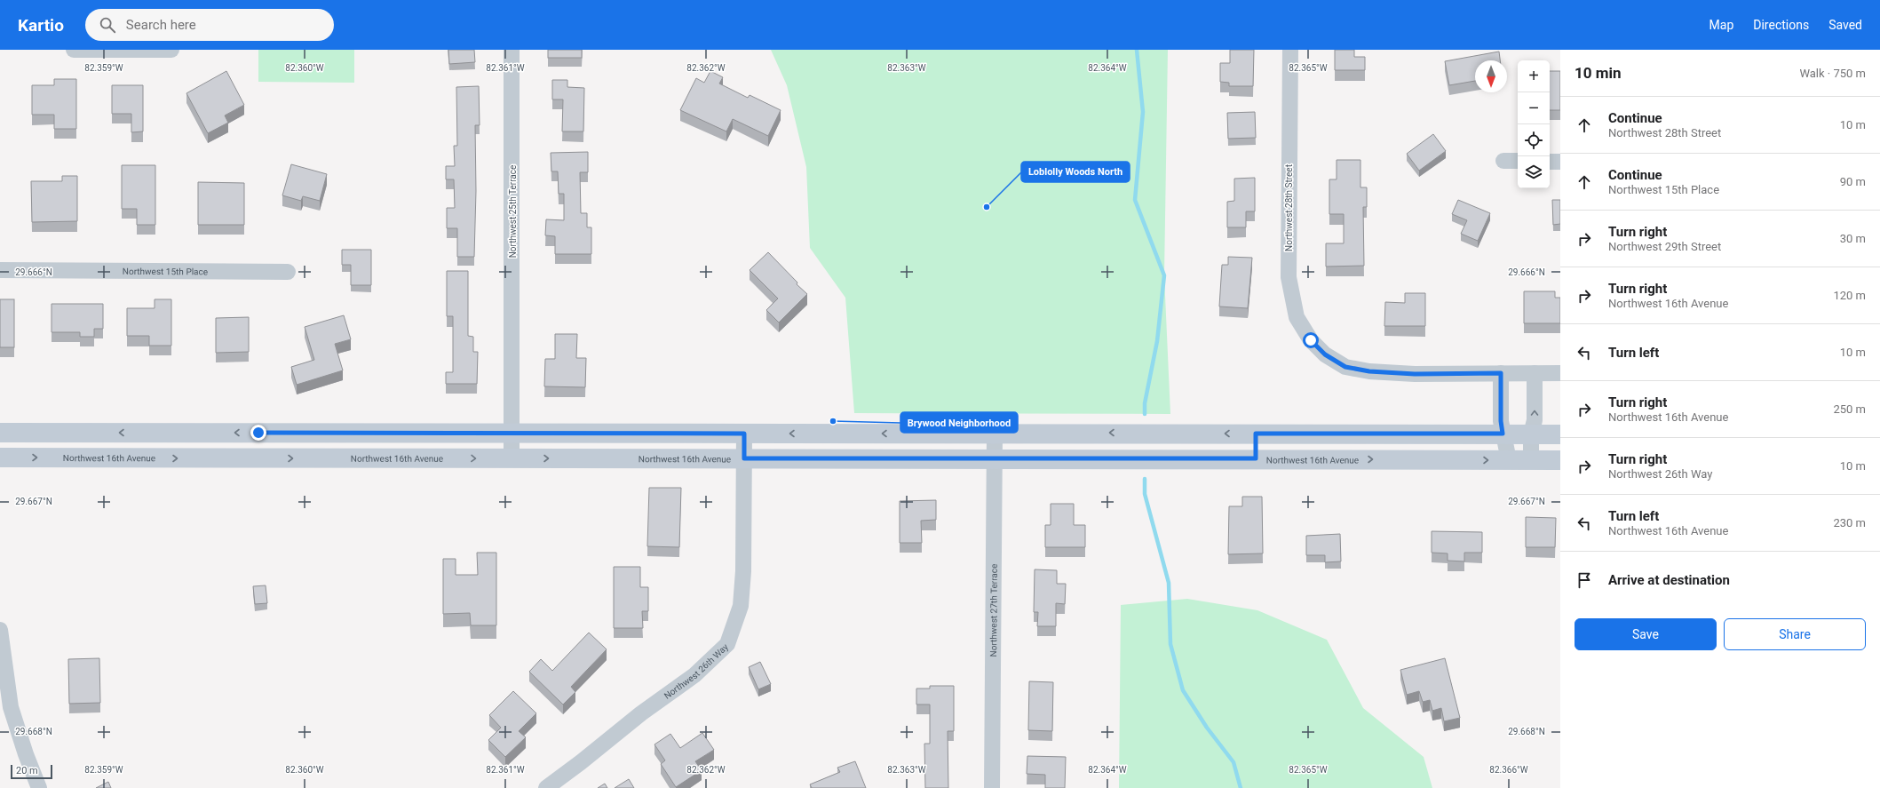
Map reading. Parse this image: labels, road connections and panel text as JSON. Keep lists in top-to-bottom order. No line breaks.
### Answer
{"streets":{"main road":["Northwest 16th Avenue"],"street":["Northwest 28th Street","Northwest 25th Terrace","Northwest 15th Place","Northwest 27th Terrace","Northwest 26th Way"]},"crossings":[["Northwest 25th Terrace","Northwest 16th Avenue"],["Northwest 16th Avenue","Northwest 27th Terrace"],["Northwest 16th Avenue","Northwest 26th Way"]],"places":["Loblolly Woods North","Brywood Neighborhood"],"scale_bar":"20 m","north":"bottom","page":{"header":"Kartio","search":"Search here","nav":["Map","Directions","Saved"],"heading":["10 min","Walk · 750 m"],"map_buttons":["+","−"],"list":[["Continue","Northwest 28th Street","10 m"],["Continue","Northwest 15th Place","90 m"],["Turn right","Northwest 29th Street","30 m"],["Turn right","Northwest 16th Avenue","120 m"],["Turn left","10 m"],["Turn right","Northwest 16th Avenue","250 m"],["Turn right","Northwest 26th Way","10 m"],["Turn left","Northwest 16th Avenue","230 m"],"Arrive at destination"],"buttons":["Save","Share"],"scale":"20 m"},"coordinates":["82.359°W","82.360°W","82.361°W","82.362°W","82.363°W","82.364°W","82.365°W","29.666°N","29.667°N","29.668°N","82.366°W"]}
